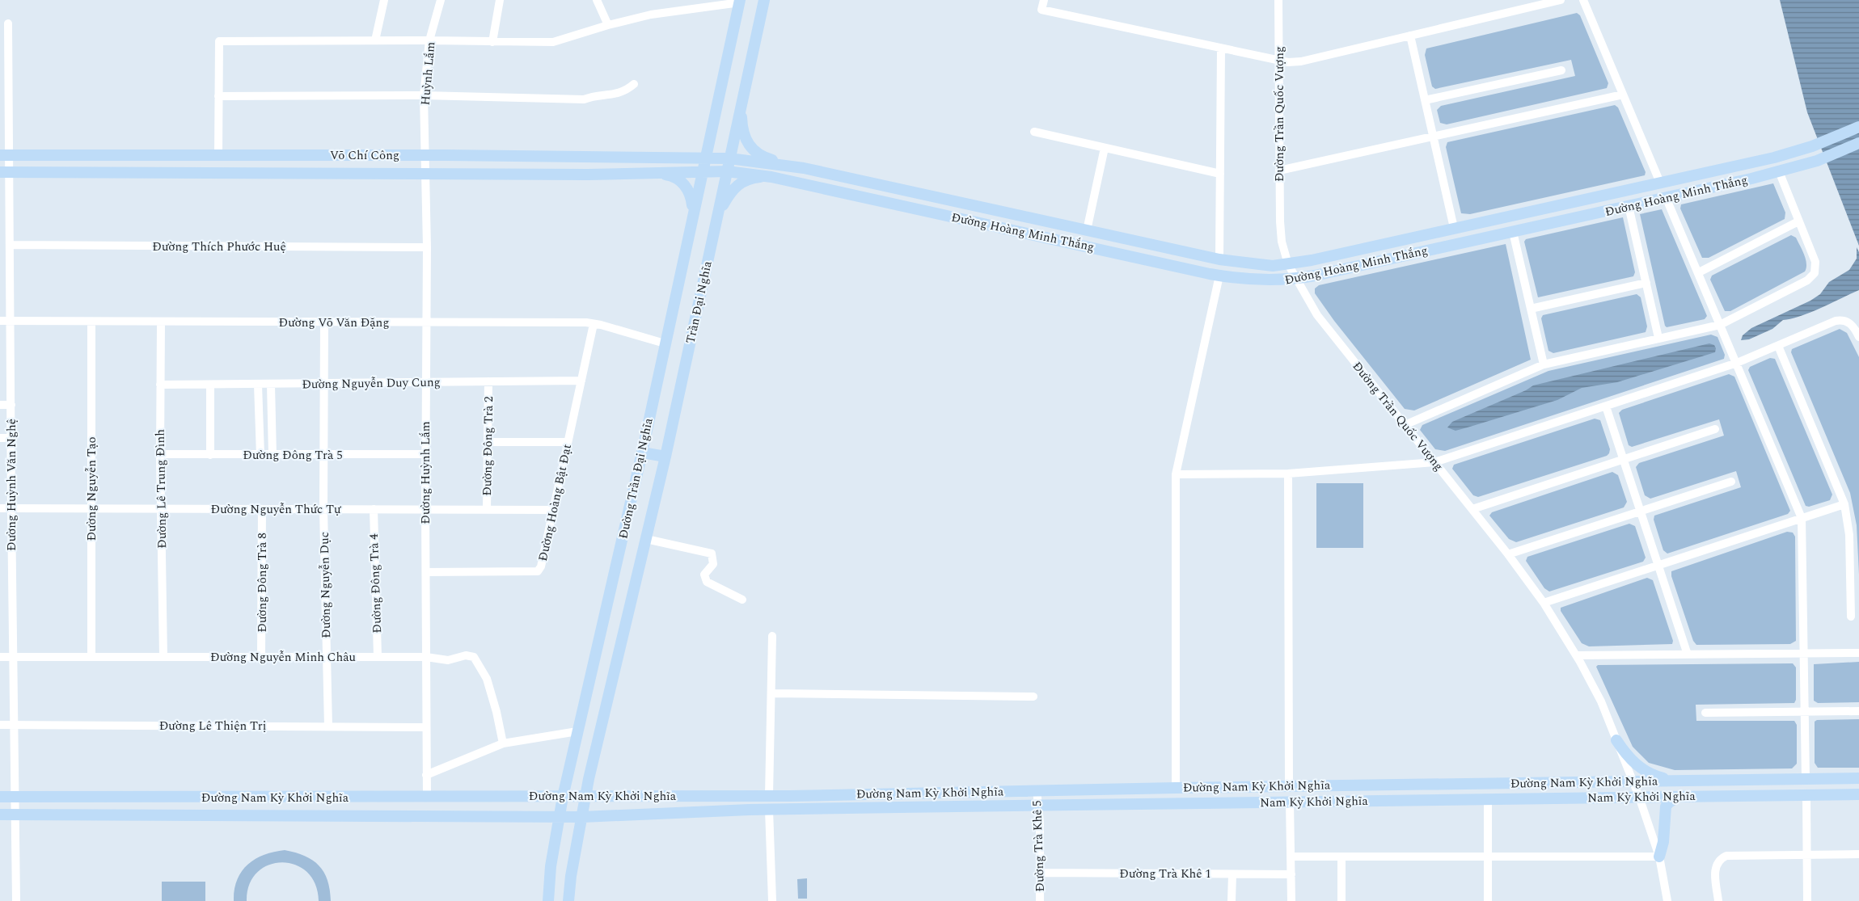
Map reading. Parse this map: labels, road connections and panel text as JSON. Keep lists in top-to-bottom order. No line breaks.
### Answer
{"streets":{"main road":["Võ Chí Công","Đường Hoàng Minh Thắng","Trần Đại Nghĩa","Đường Trần Đại Nghĩa","Đường Nam Kỳ Khởi Nghĩa","Nam Kỳ Khởi Nghĩa"],"street":["Huỳnh Lắm","Đường Trần Quốc Vượng","Đường Thích Phước Huệ","Đường Võ Văn Đặng","Đường Nguyễn Duy Cung","Đường Đông Trà 2","Đường Đông Trà 5","Đường Huỳnh Lắm","Đường Huỳnh Văn Nghệ","Đường Nguyễn Tạo","Đường Lê Trung Đình","Đường Hoàng Bật Đạt","Đường Nguyễn Thức Tự","Đường Đông Trà 8","Đường Đông Trà 4","Đường Nguyễn Dục","Đường Nguyễn Minh Châu","Đường Lê Thiện Trị","Đường Trà Khê 5","Đường Trà Khê 1"]},"crossings":[["Huỳnh Lắm","Võ Chí Công"],["Huỳnh Lắm","Đường Huỳnh Lắm"],["Đường Trần Quốc Vượng","Đường Hoàng Minh Thắng"],["Đường Trần Quốc Vượng","Đường Nam Kỳ Khởi Nghĩa"],["Đường Trần Quốc Vượng","Nam Kỳ Khởi Nghĩa"],["Võ Chí Công","Đường Hoàng Minh Thắng"],["Võ Chí Công","Trần Đại Nghĩa"],["Võ Chí Công","Đường Huỳnh Lắm"],["Võ Chí Công","Đường Trần Đại Nghĩa"],["Võ Chí Công","Đường Huỳnh Văn Nghệ"],["Đường Hoàng Minh Thắng","Trần Đại Nghĩa"],["Đường Thích Phước Huệ","Đường Huỳnh Lắm"],["Đường Thích Phước Huệ","Đường Huỳnh Văn Nghệ"],["Trần Đại Nghĩa","Đường Nam Kỳ Khởi Nghĩa"],["Đường Võ Văn Đặng","Đường Huỳnh Lắm"],["Đường Võ Văn Đặng","Đường Trần Đại Nghĩa"],["Đường Võ Văn Đặng","Đường Huỳnh Văn Nghệ"],["Đường Võ Văn Đặng","Đường Nguyễn Tạo"],["Đường Võ Văn Đặng","Đường Lê Trung Đình"],["Đường Võ Văn Đặng","Đường Hoàng Bật Đạt"],["Đường Võ Văn Đặng","Đường Nguyễn Dục"],["Đường Nguyễn Duy Cung","Đường Đông Trà 2"],["Đường Nguyễn Duy Cung","Đường Huỳnh Lắm"],["Đường Nguyễn Duy Cung","Đường Lê Trung Đình"],["Đường Nguyễn Duy Cung","Đường Hoàng Bật Đạt"],["Đường Nguyễn Duy Cung","Đường Nguyễn Dục"],["Đường Đông Trà 2","Đường Nguyễn Thức Tự"],["Đường Đông Trà 5","Đường Huỳnh Lắm"],["Đường Đông Trà 5","Đường Lê Trung Đình"],["Đường Đông Trà 5","Đường Nguyễn Dục"],["Đường Huỳnh Lắm","Đường Hoàng Bật Đạt"],["Đường Huỳnh Lắm","Đường Nguyễn Thức Tự"],["Đường Huỳnh Lắm","Đường Nguyễn Minh Châu"],["Đường Huỳnh Lắm","Đường Lê Thiện Trị"],["Đường Huỳnh Lắm","Đường Nam Kỳ Khởi Nghĩa"],["Đường Trần Đại Nghĩa","Đường Nam Kỳ Khởi Nghĩa"],["Đường Huỳnh Văn Nghệ","Đường Nguyễn Thức Tự"],["Đường Huỳnh Văn Nghệ","Đường Nguyễn Minh Châu"],["Đường Huỳnh Văn Nghệ","Đường Lê Thiện Trị"],["Đường Huỳnh Văn Nghệ","Đường Nam Kỳ Khởi Nghĩa"],["Đường Nguyễn Tạo","Đường Nguyễn Thức Tự"],["Đường Nguyễn Tạo","Đường Nguyễn Minh Châu"],["Đường Lê Trung Đình","Đường Nguyễn Thức Tự"],["Đường Lê Trung Đình","Đường Nguyễn Minh Châu"],["Đường Hoàng Bật Đạt","Đường Nguyễn Thức Tự"],["Đường Nguyễn Thức Tự","Đường Đông Trà 8"],["Đường Nguyễn Thức Tự","Đường Đông Trà 4"],["Đường Nguyễn Thức Tự","Đường Nguyễn Dục"],["Đường Đông Trà 8","Đường Nguyễn Minh Châu"],["Đường Đông Trà 4","Đường Nguyễn Minh Châu"],["Đường Nguyễn Dục","Đường Nguyễn Minh Châu"],["Đường Nguyễn Dục","Đường Lê Thiện Trị"],["Đường Nam Kỳ Khởi Nghĩa","Nam Kỳ Khởi Nghĩa"],["Đường Nam Kỳ Khởi Nghĩa","Đường Trà Khê 5"],["Nam Kỳ Khởi Nghĩa","Đường Trà Khê 5"],["Đường Trà Khê 5","Đường Trà Khê 1"]]}
